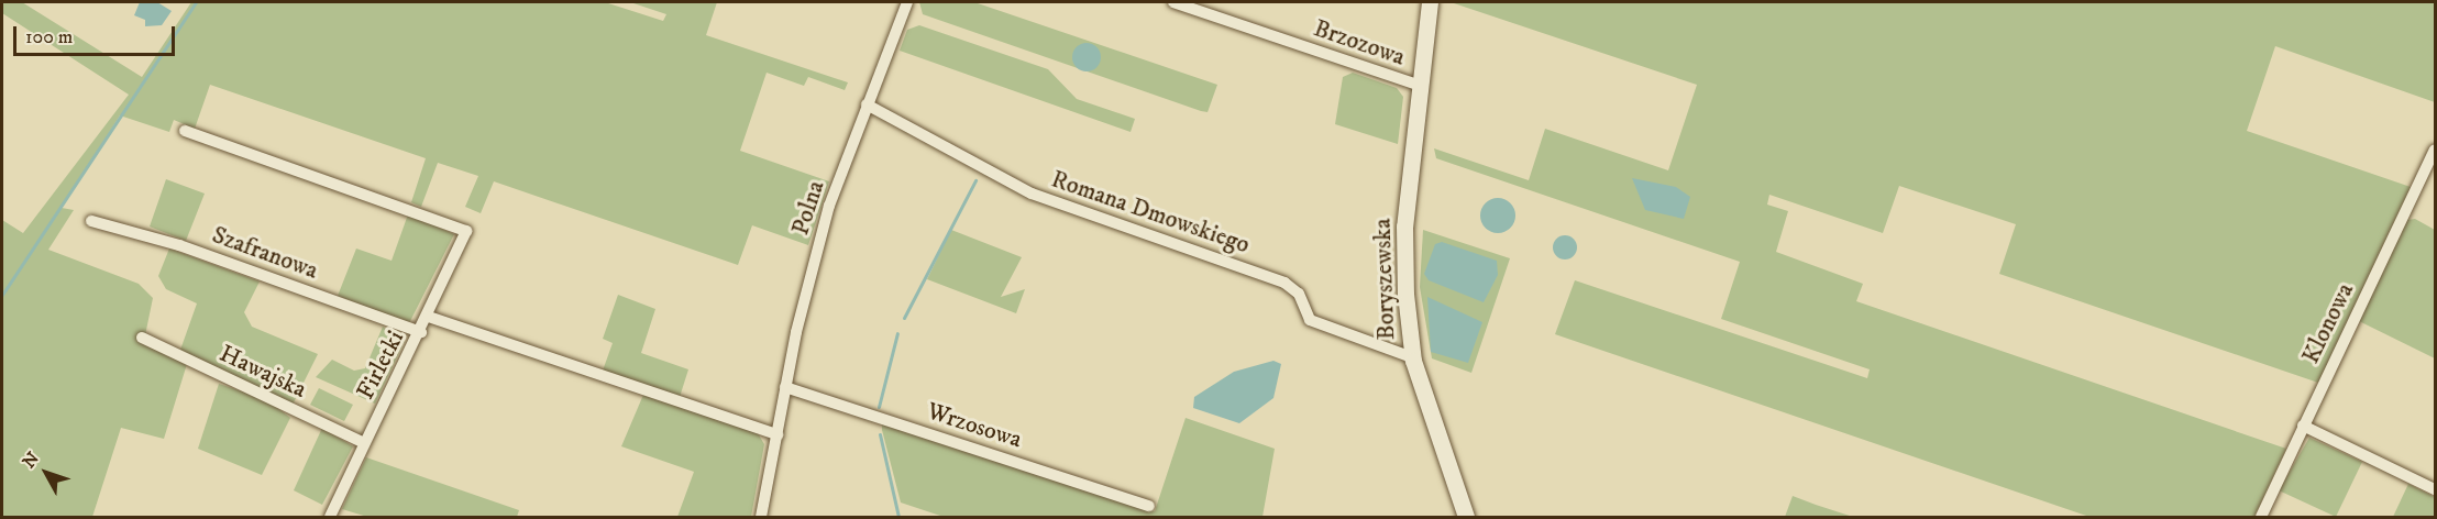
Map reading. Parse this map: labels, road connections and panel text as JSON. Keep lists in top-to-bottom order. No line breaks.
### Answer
{"streets":{"main road":["Boryszewska"],"street":["Brzozowa","Polna","Romana Dmowskiego","Szafranowa","Klonowa","Firletki","Hawajska","Wrzosowa"]},"crossings":[["Brzozowa","Boryszewska"],["Polna","Romana Dmowskiego"],["Polna","Wrzosowa"],["Romana Dmowskiego","Boryszewska"],["Szafranowa","Firletki"],["Firletki","Hawajska"]],"scale_bar":"100 m","north":"top left"}
